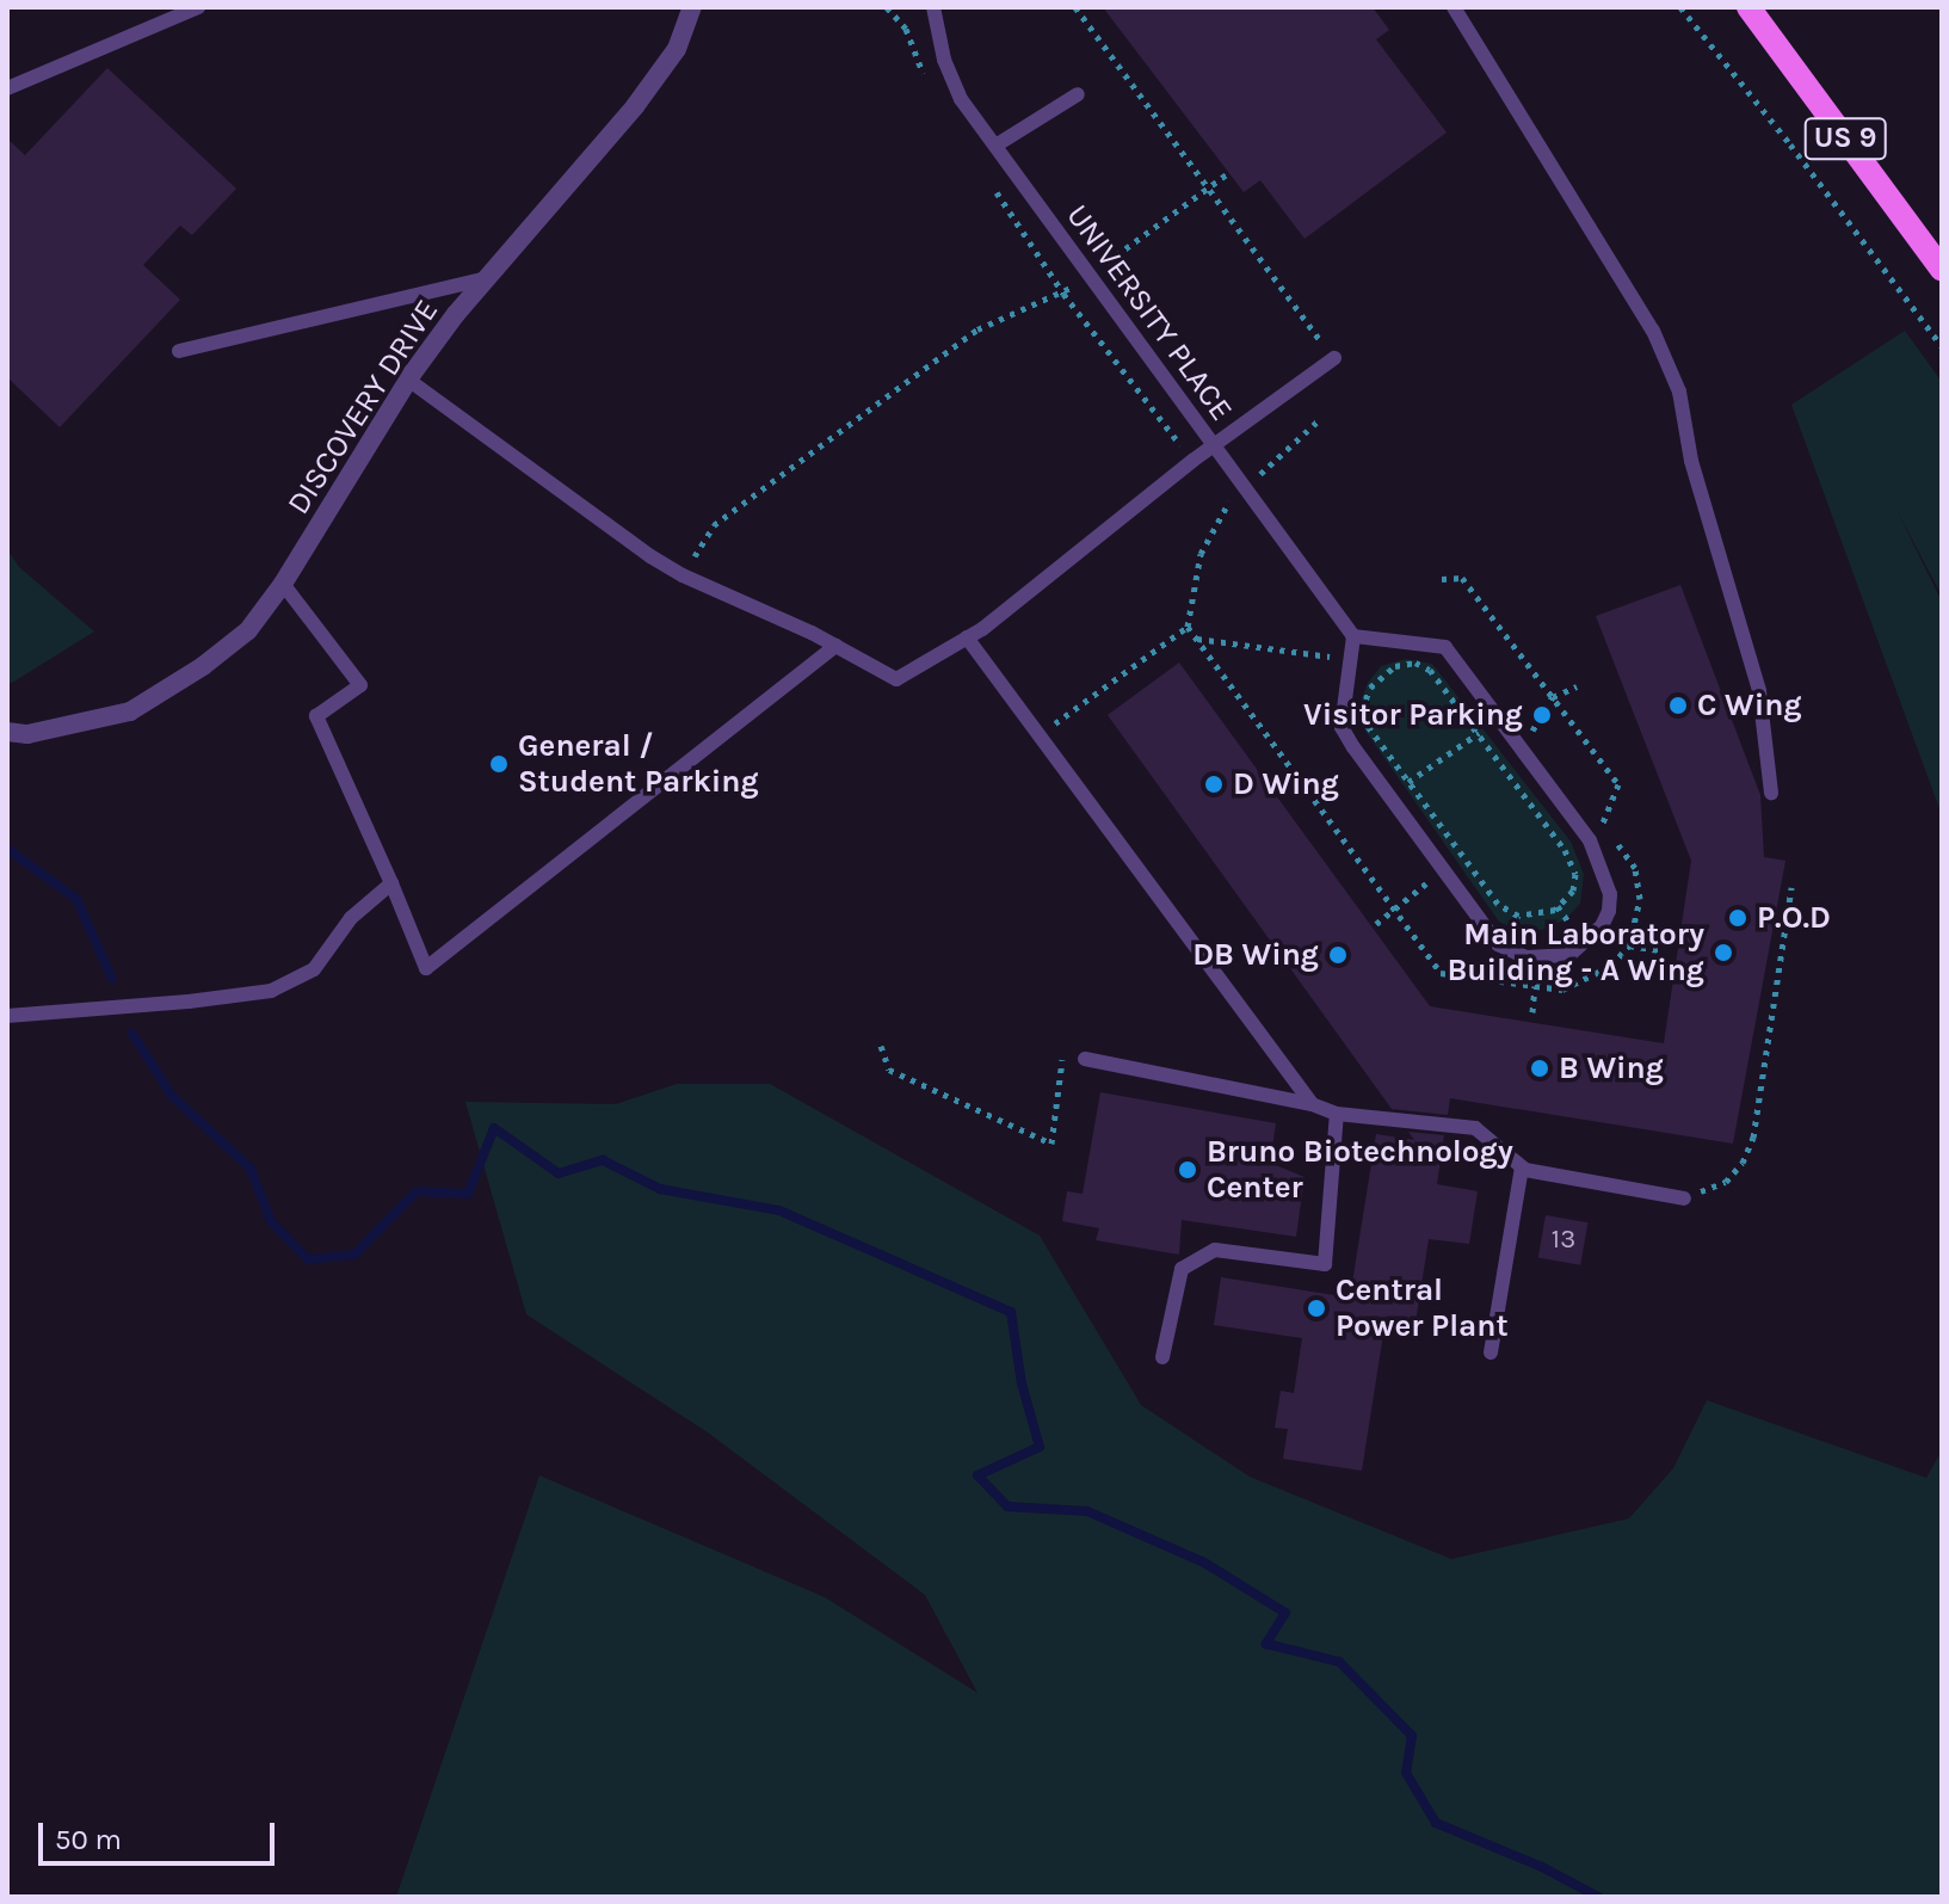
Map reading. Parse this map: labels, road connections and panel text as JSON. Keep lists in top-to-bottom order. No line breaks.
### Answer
{"streets":{"main road":["US 9"],"street":["DISCOVERY DRIVE"],"lane":["UNIVERSITY PLACE"]},"places":["C Wing","Visitor Parking","General / Student Parking","D Wing","P.O.D","Main Laboratory Building - A Wing","DB Wing","B Wing","Bruno Biotechnology Center","Central Power Plant"],"house_numbers":["13"],"scale_bar":"50 m"}
